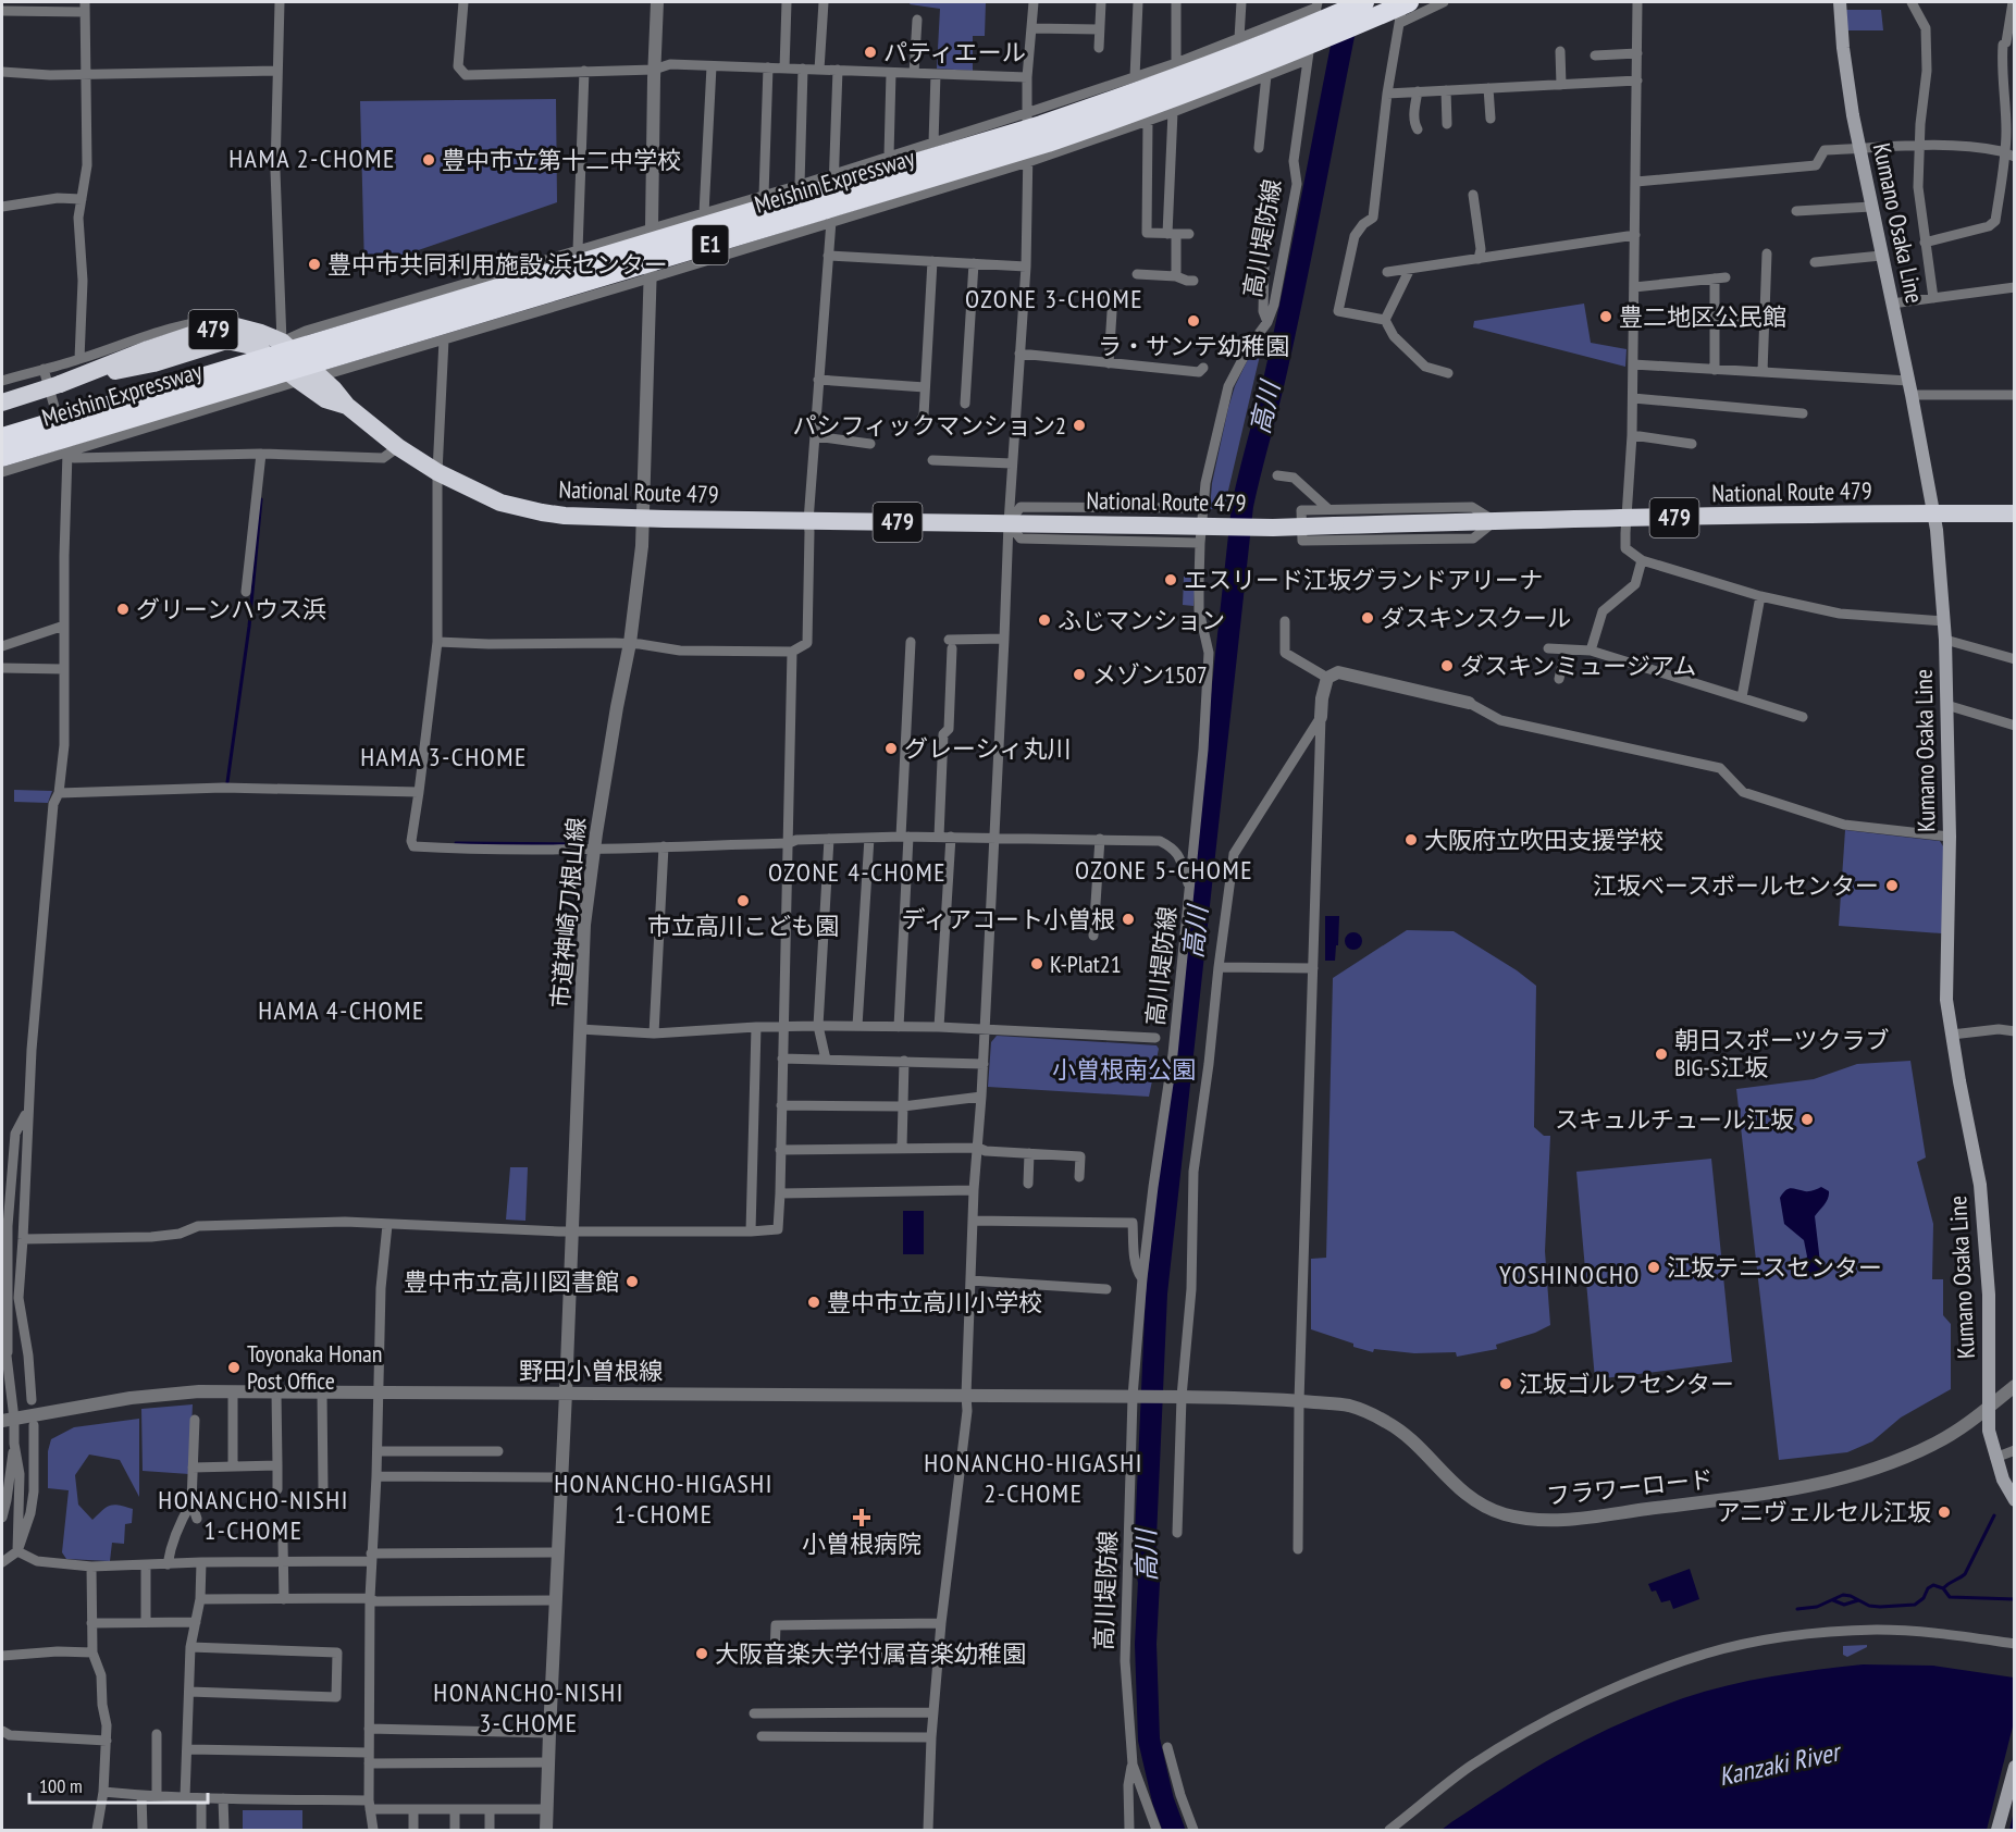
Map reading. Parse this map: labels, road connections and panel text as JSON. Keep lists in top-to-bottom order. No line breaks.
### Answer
{"streets":{"highway":["Meishin Expressway","E1","479","National Route 479"],"main road":["Kumano Osaka Line"],"street":["高川堤防線","市道神崎刀根山線","野田小曽根線","フラワーロード"]},"crossings":[["Kumano Osaka Line","National Route 479"],["Kumano Osaka Line","フラワーロード"],["高川堤防線","野田小曽根線"],["National Route 479","市道神崎刀根山線"],["市道神崎刀根山線","野田小曽根線"],["野田小曽根線","フラワーロード"]],"districts":["HAMA 2-CHOME","OZONE 3-CHOME","HAMA 3-CHOME","OZONE 5-CHOME","OZONE 4-CHOME","HAMA 4-CHOME","YOSHINOCHO","HONANCHO-HIGASHI 2-CHOME","HONANCHO-HIGASHI 1-CHOME","HONANCHO-NISHI 1-CHOME","HONANCHO-NISHI 3-CHOME"],"water":["高川","Kanzaki River"],"parks":["小曽根南公園"],"places":{"other":["パティエール","豊中市立第十二中学校","豊中市共同利用施設 浜センター","豊二地区公民館","ラ・サンテ幼稚園","パシフィックマンション2","エスリード江坂グランドアリーナ","グリーンハウス浜","ダスキンスクール","ふじマンション","ダスキンミュージアム","メゾン1507","グレーシィ丸川","大阪府立吹田支援学校","江坂ベースボールセンター","市立高川こども園","ディアコート小曽根","K-Plat21","朝日スポーツクラブ BIG-S江坂","スキュルチュール江坂","江坂テニスセンター","豊中市立高川図書館","豊中市立高川小学校","Toyonaka Honan Post Office","江坂ゴルフセンター","アニヴェルセル江坂","大阪音楽大学付属音楽幼稚園"],"health":["小曽根病院"]},"scale_bar":"100 m"}
